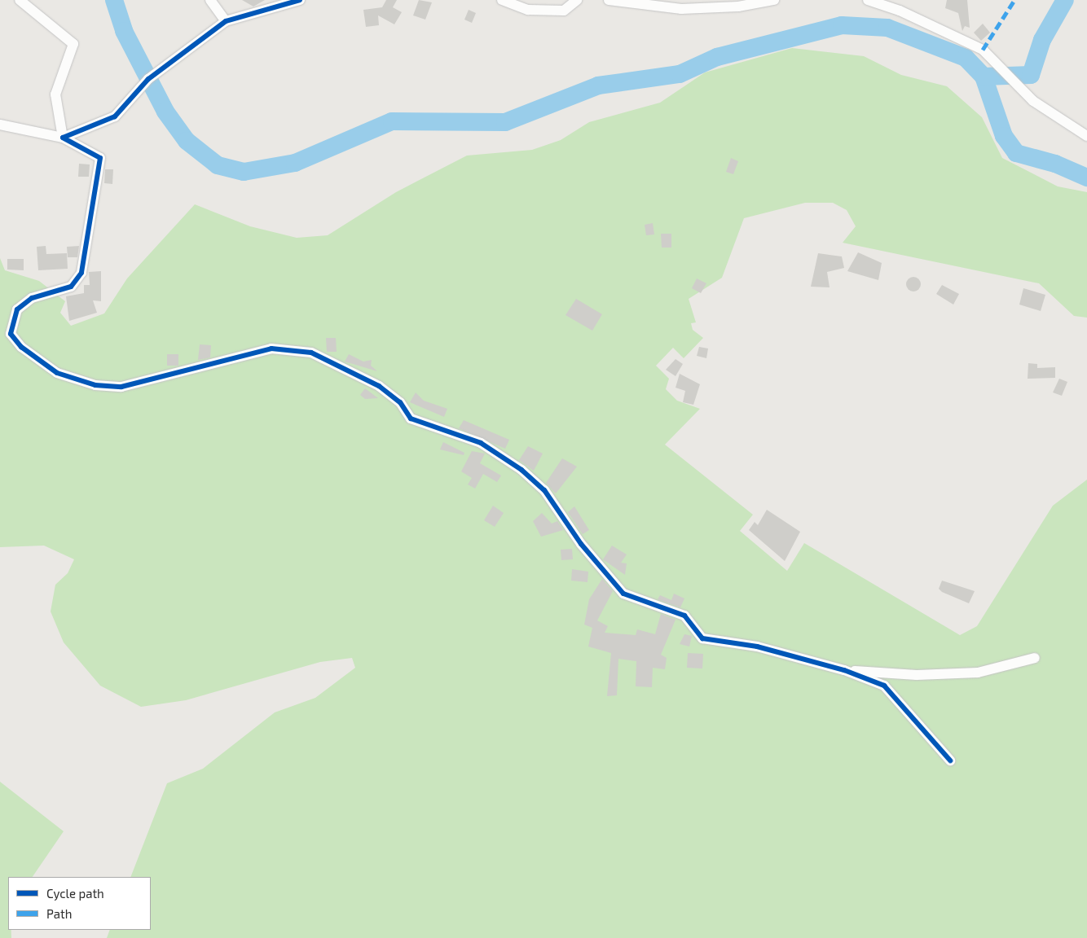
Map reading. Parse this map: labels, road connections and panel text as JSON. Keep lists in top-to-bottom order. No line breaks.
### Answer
{"legend":["Cycle path","Path"]}
